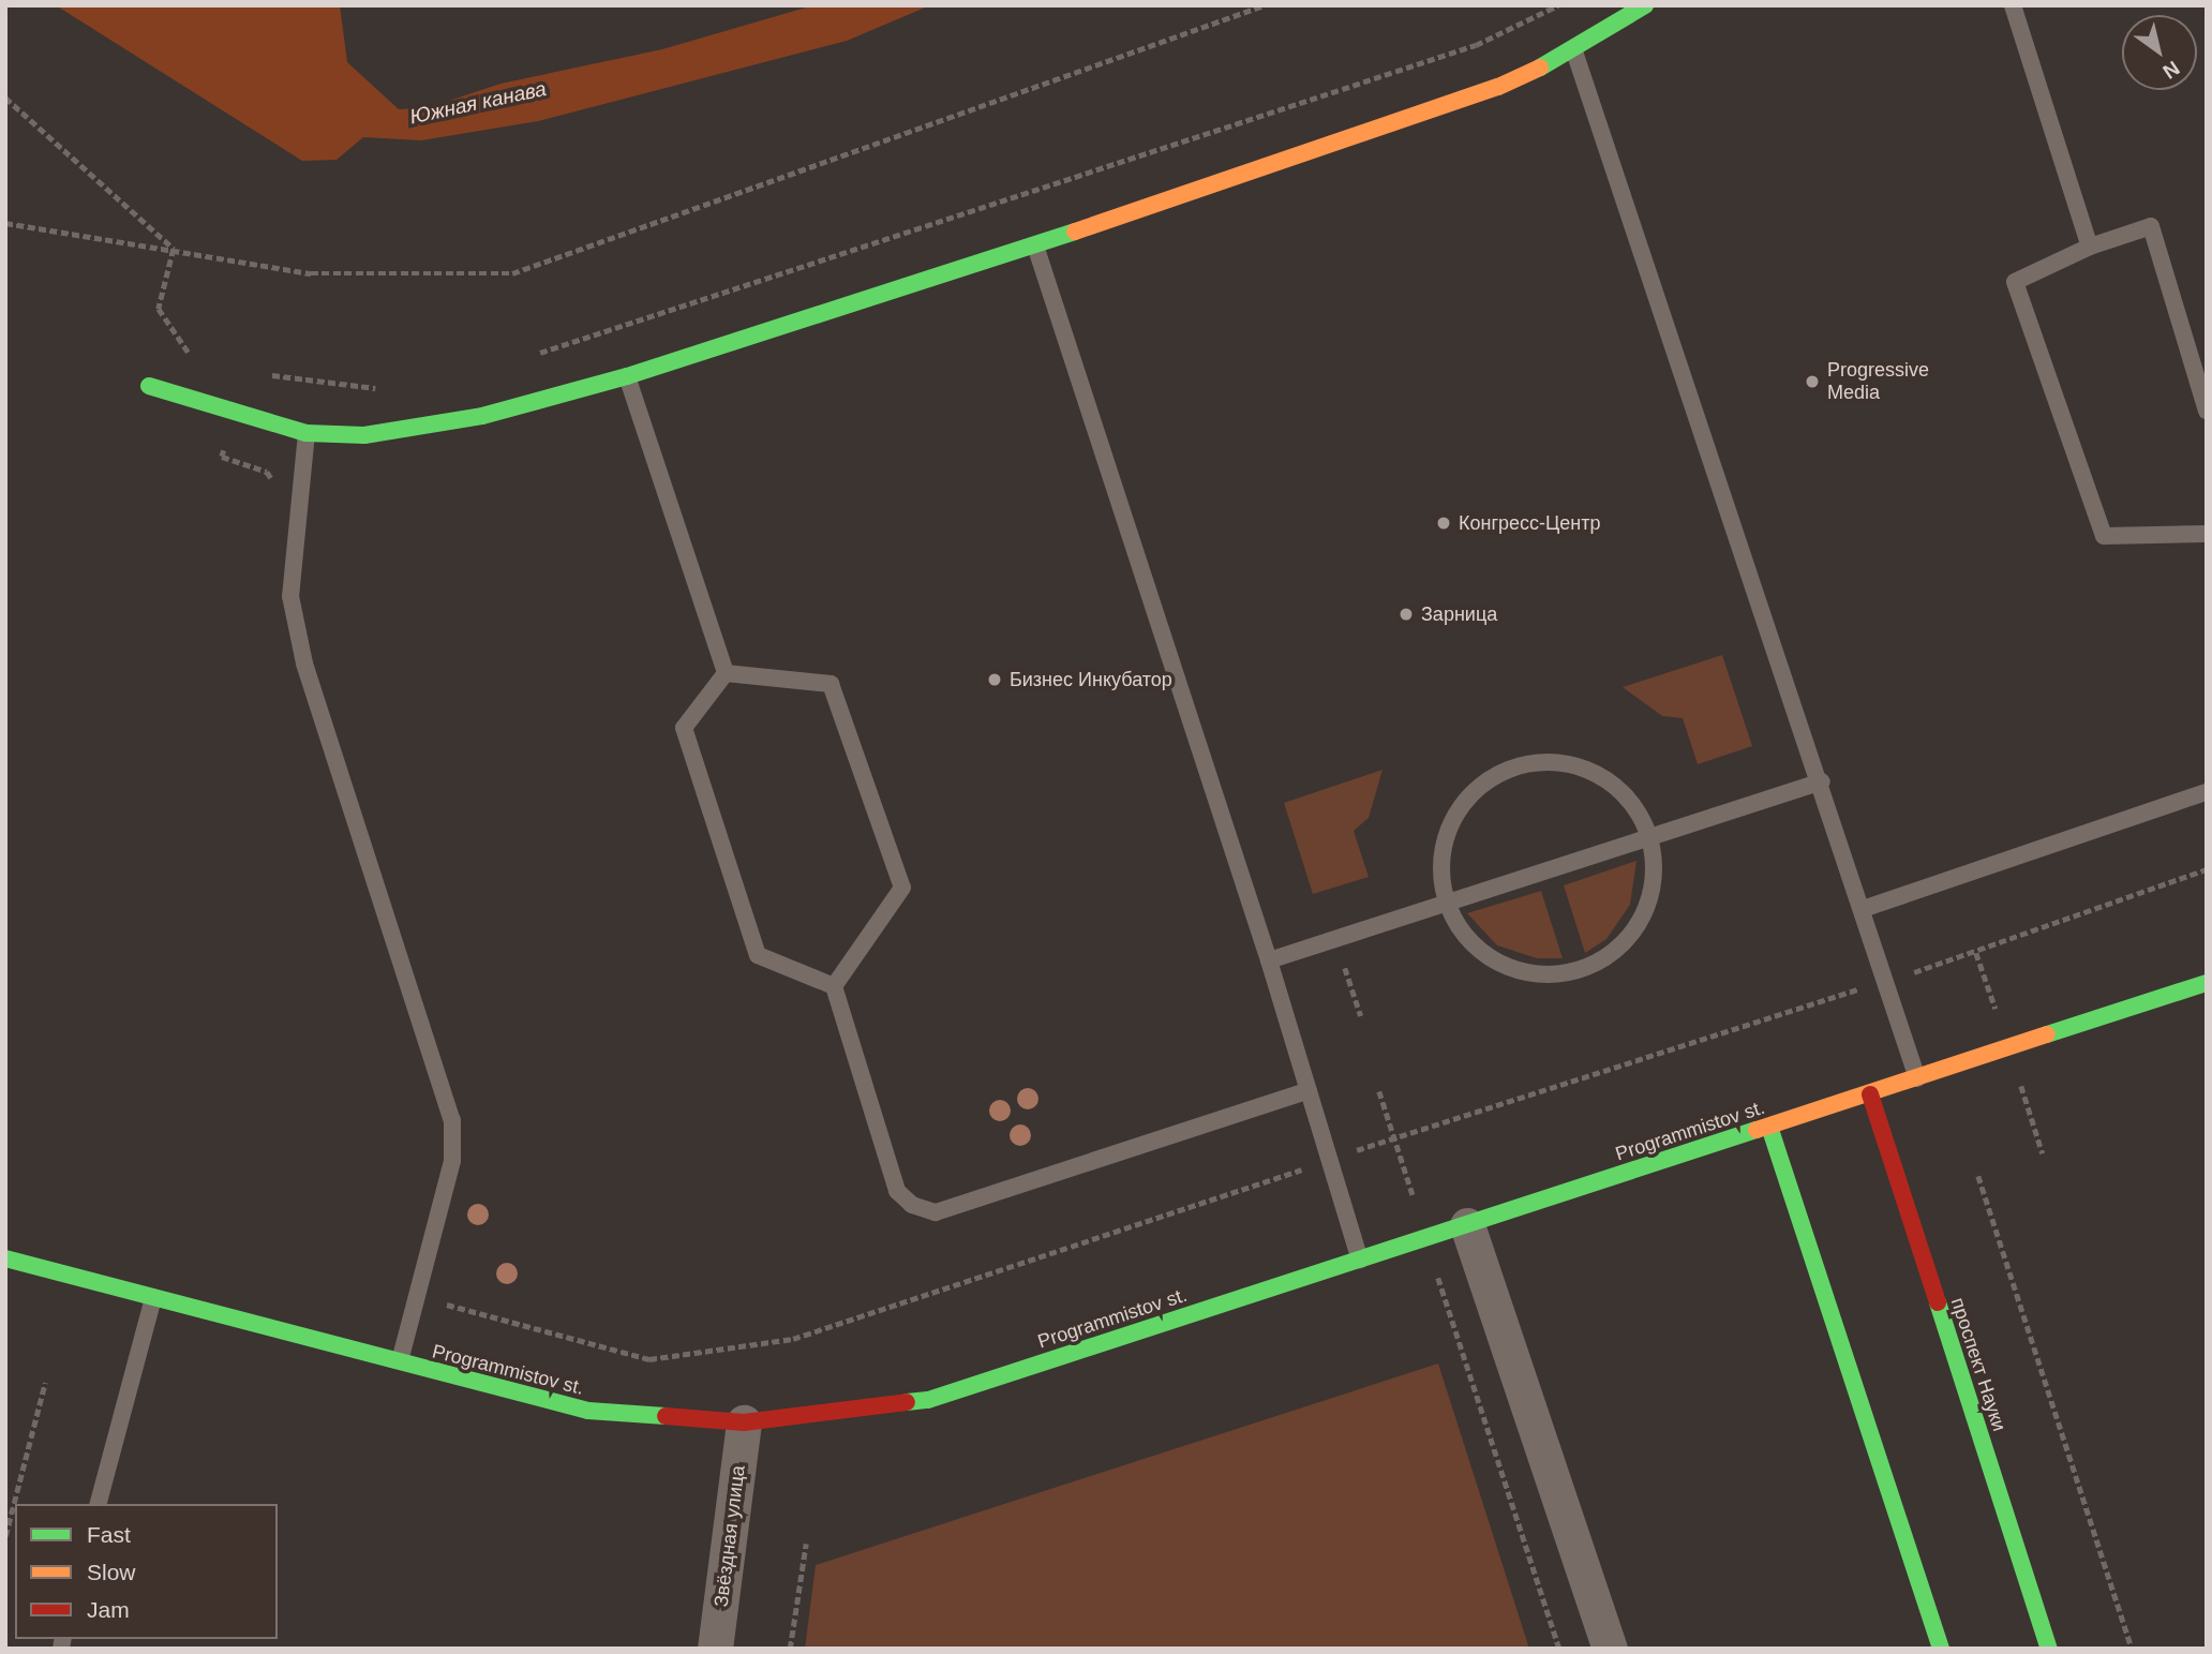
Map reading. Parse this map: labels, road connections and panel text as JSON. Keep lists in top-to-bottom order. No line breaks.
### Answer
{"streets":{"street":["Programmistov st.","проспект Науки","Звёздная улица"]},"crossings":[["Programmistov st.","проспект Науки"],["Programmistov st.","Звёздная улица"]],"water":["Южная канава"],"places":["Progressive Media","Конгресс-Центр","Зарница","Бизнес Инкубатор"],"legend":["Fast","Slow","Jam"],"north":"bottom right"}
